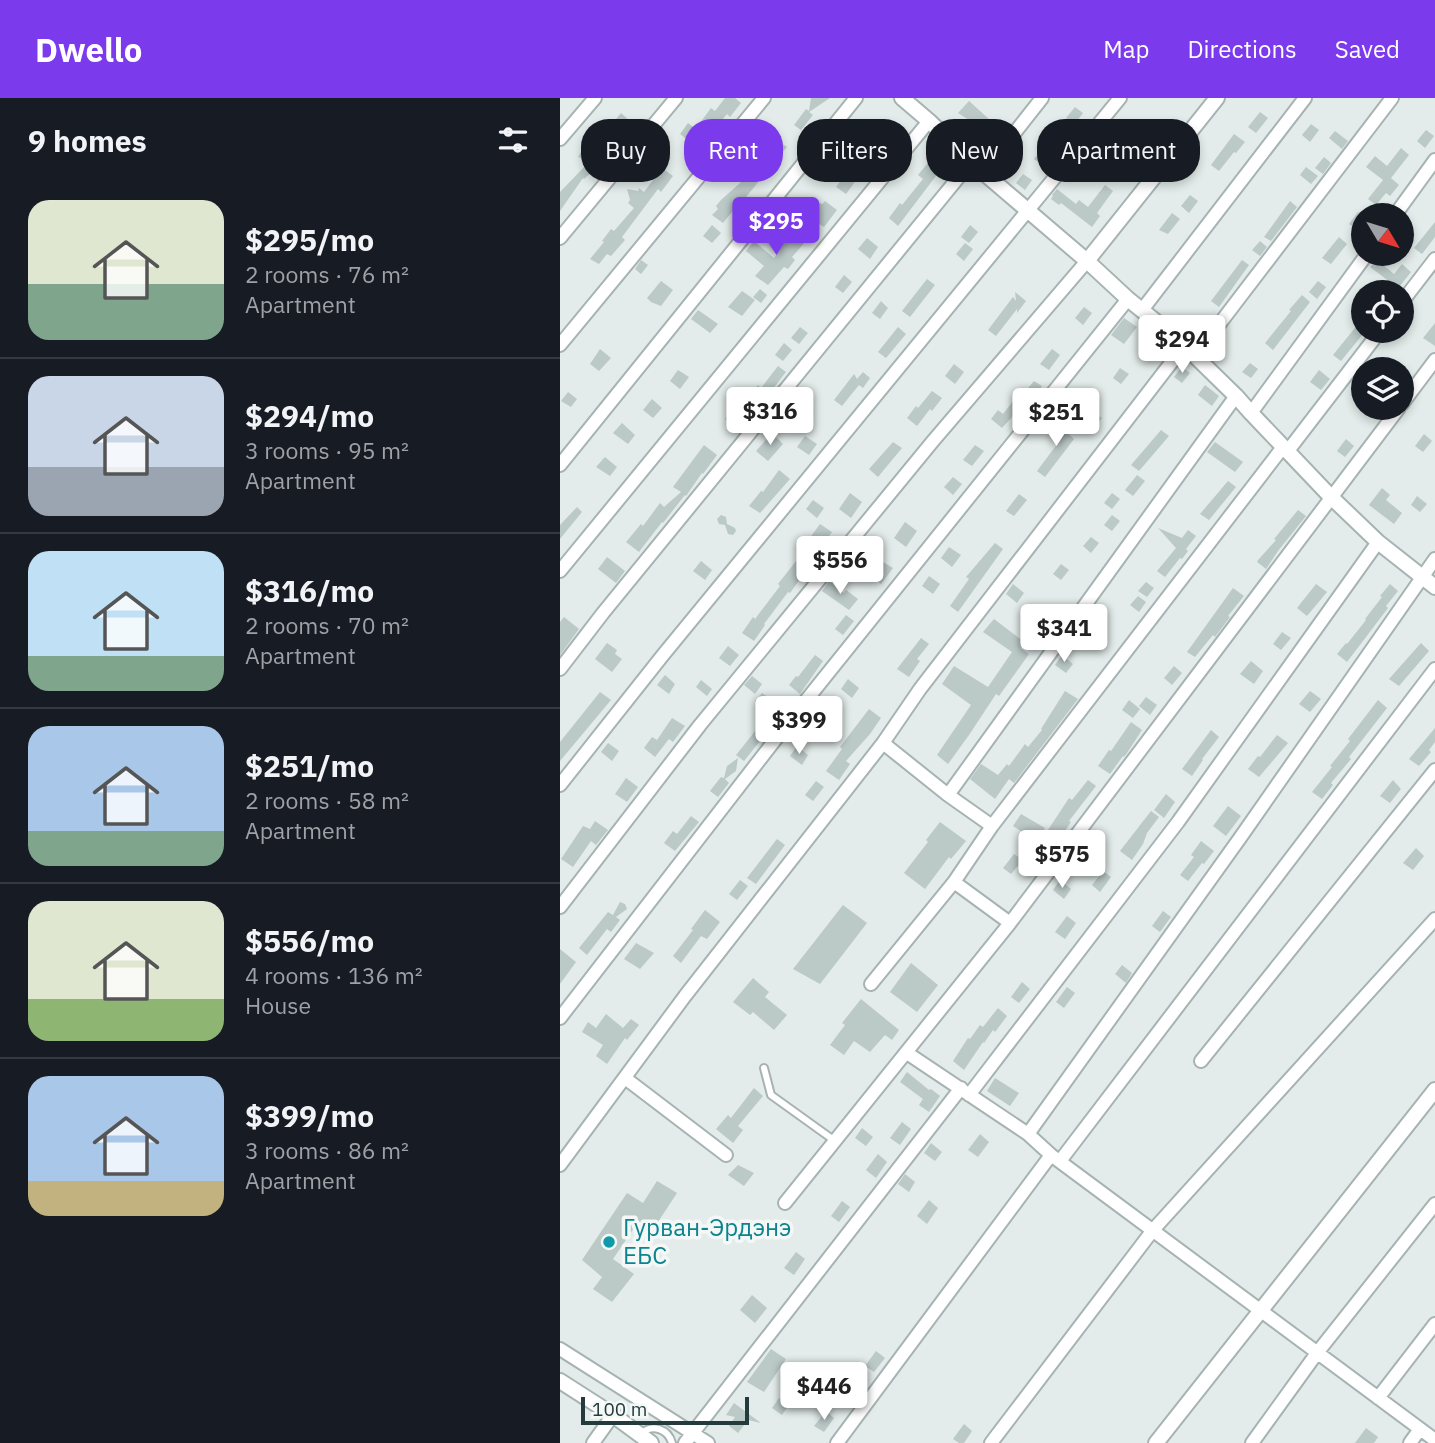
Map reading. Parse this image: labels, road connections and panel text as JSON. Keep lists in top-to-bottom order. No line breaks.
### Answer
{"places":["Гурван-Эрдэнэ ЕБС"],"scale_bar":"100 m","north":"bottom right","page":{"header":"Dwello","nav":["Map","Directions","Saved"],"heading":"9 homes","chip":["Buy","Rent","Filters","New","Apartment"],"list":[{"name":"$295/mo","note":"2 rooms · 76 m² · Apartment"},{"name":"$294/mo","note":"3 rooms · 95 m² · Apartment"},{"name":"$316/mo","note":"2 rooms · 70 m² · Apartment"},{"name":"$251/mo","note":"2 rooms · 58 m² · Apartment"},{"name":"$556/mo","note":"4 rooms · 136 m² · House"},{"name":"$399/mo","note":"3 rooms · 86 m² · Apartment"}],"price":["$295","$294","$316","$251","$556","$341","$399","$575","$446"],"scale":"100 m"}}
